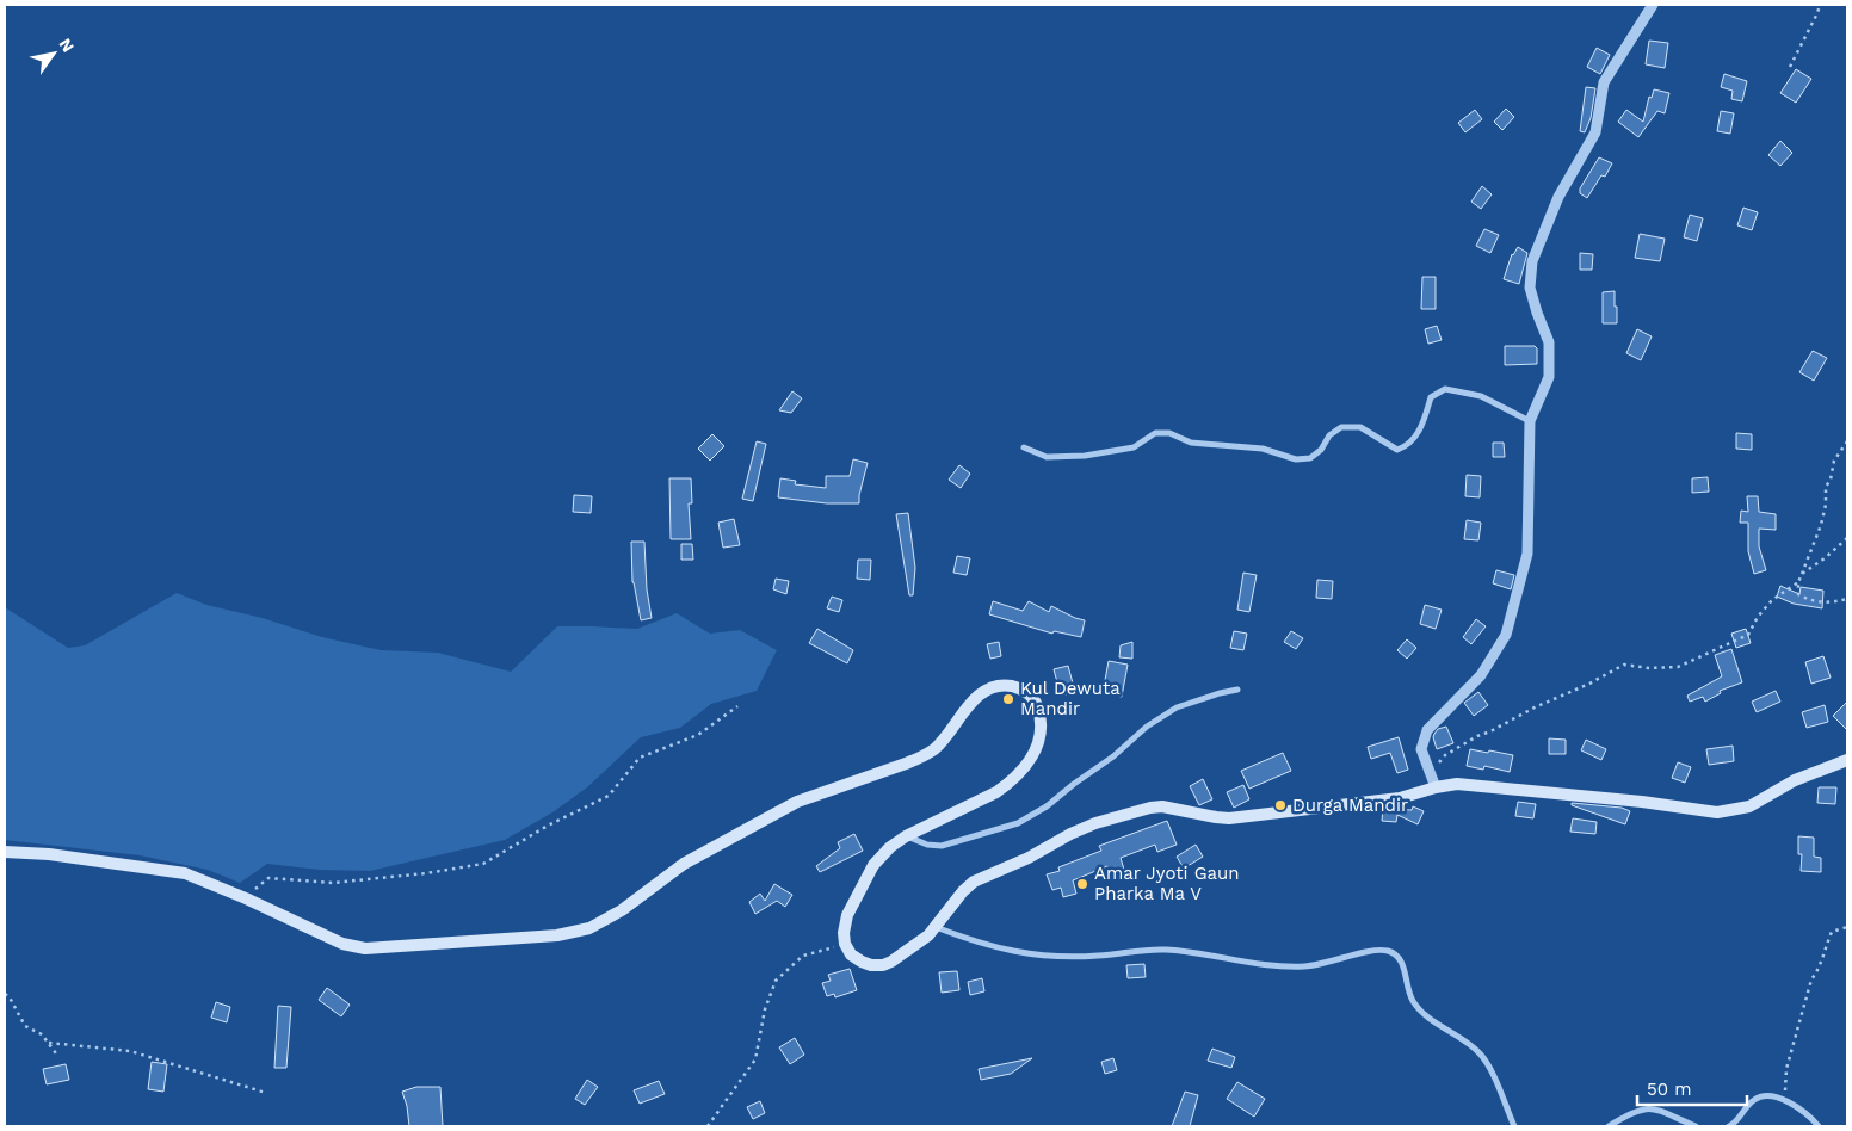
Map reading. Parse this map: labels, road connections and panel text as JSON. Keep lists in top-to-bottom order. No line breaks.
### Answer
{"places":["Kul Dewuta Mandir","Durga Mandir","Amar Jyoti Gaun Pharka Ma V"],"scale_bar":"50 m","north":"top right"}
